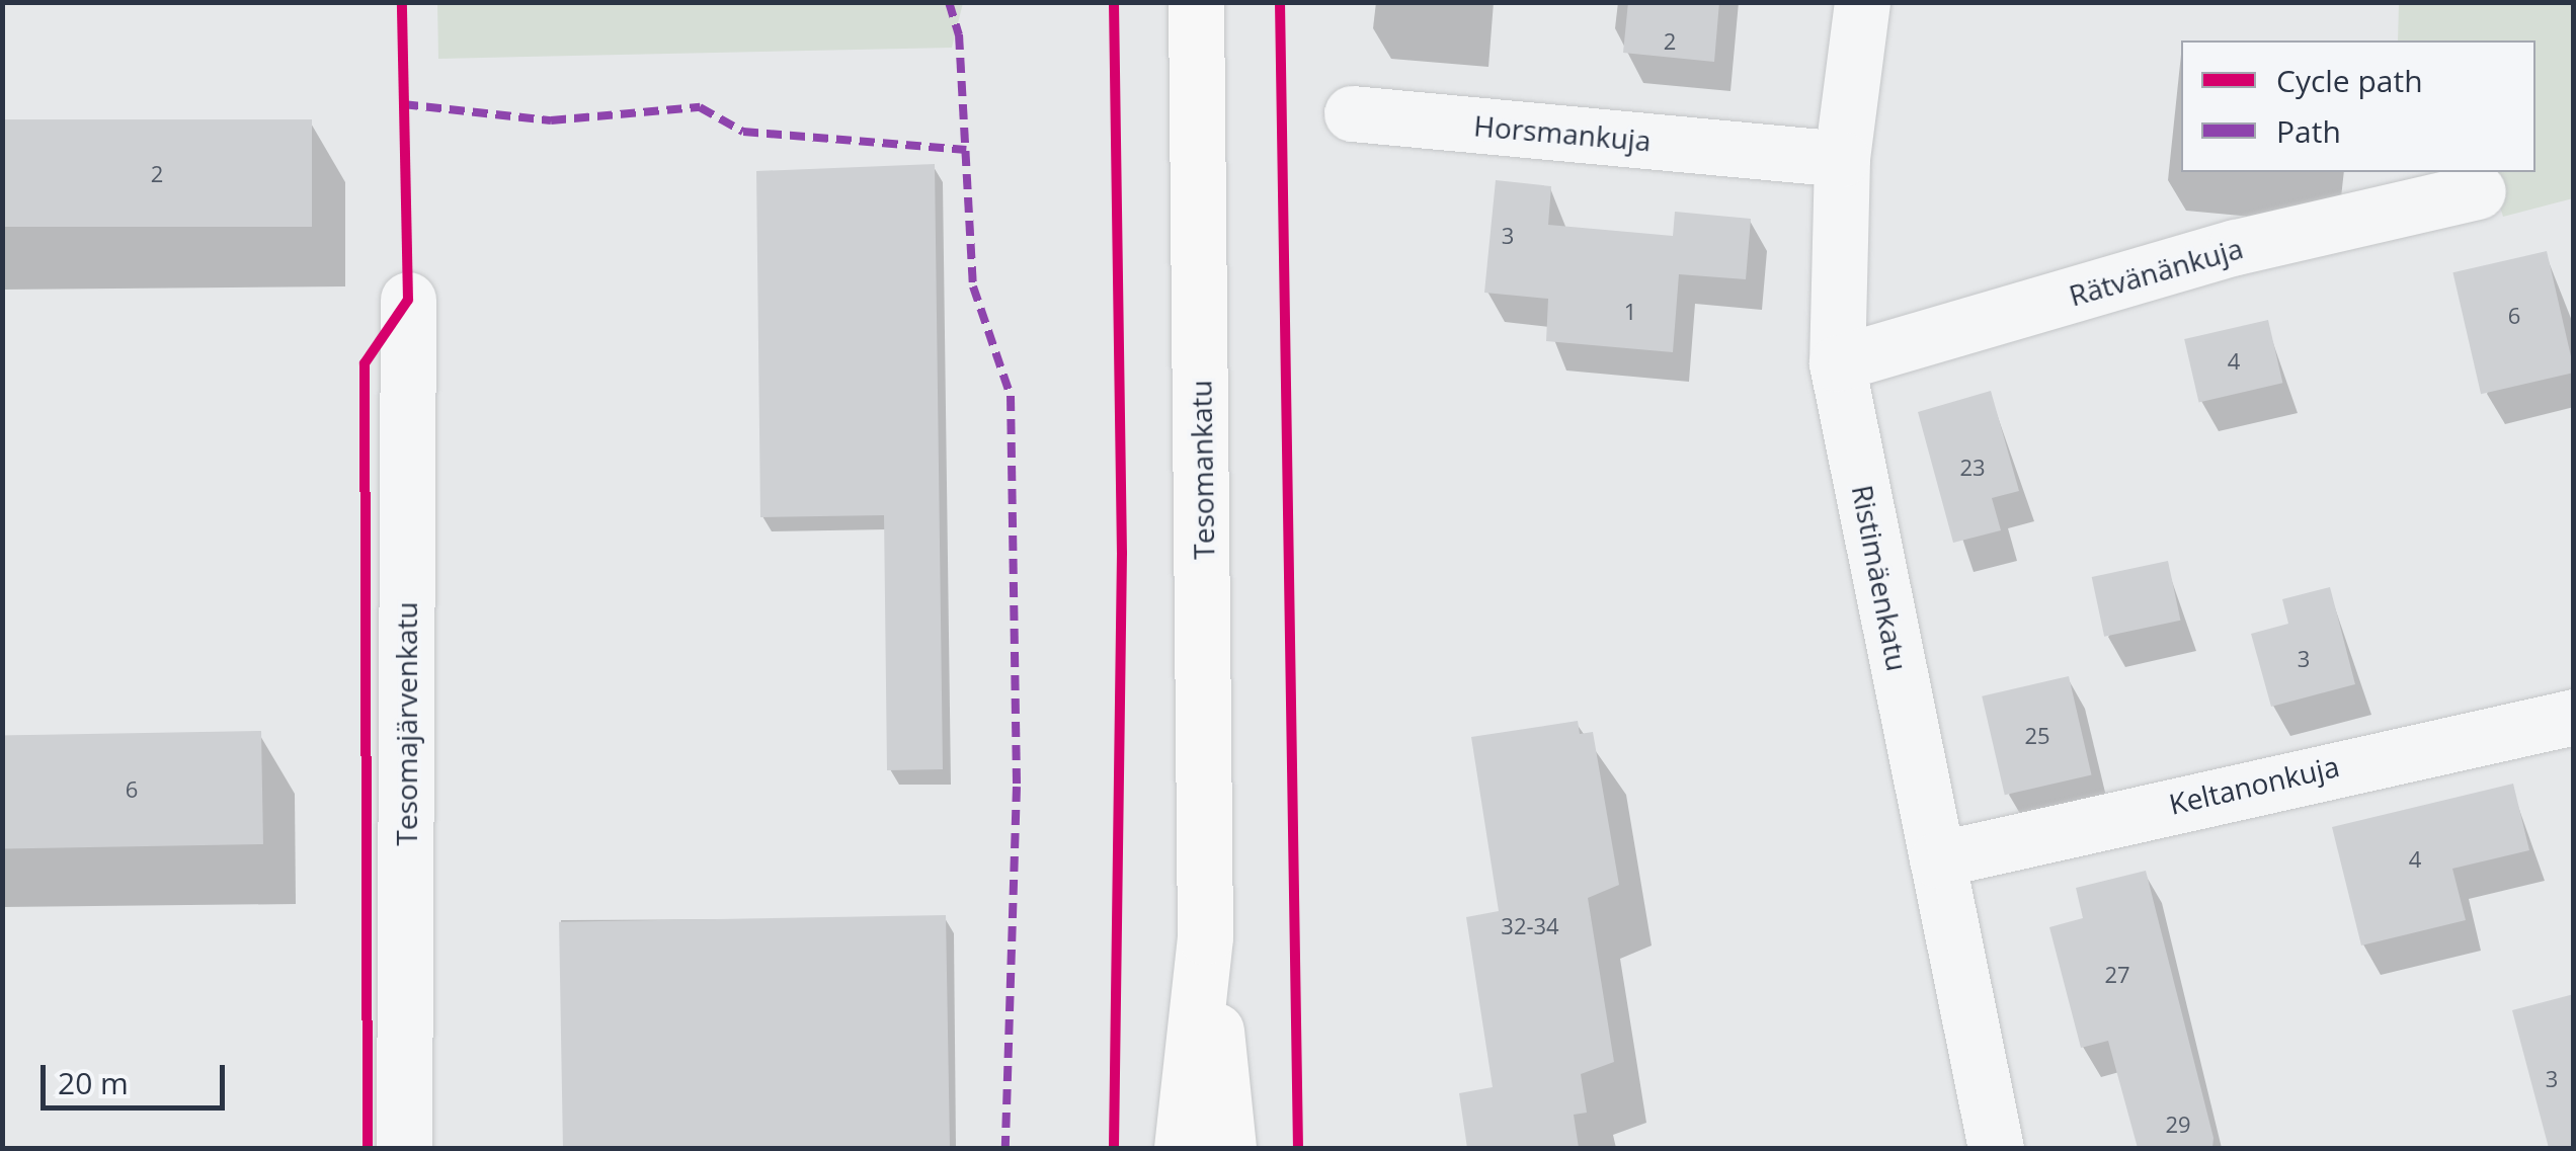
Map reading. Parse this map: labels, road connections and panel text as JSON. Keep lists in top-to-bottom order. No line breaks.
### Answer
{"streets":{"main road":["Tesomankatu"],"street":["Horsmankuja","Rätvänänkuja","Ristimäenkatu","Tesomajärvenkatu","Keltanonkuja"]},"crossings":[["Horsmankuja","Ristimäenkatu"],["Rätvänänkuja","Ristimäenkatu"],["Ristimäenkatu","Keltanonkuja"]],"house_numbers":["2","2","3","1","6","4","23","3","25","6","4","32-34","27","3","29"],"legend":["Cycle path","Path"],"scale_bar":"20 m"}
